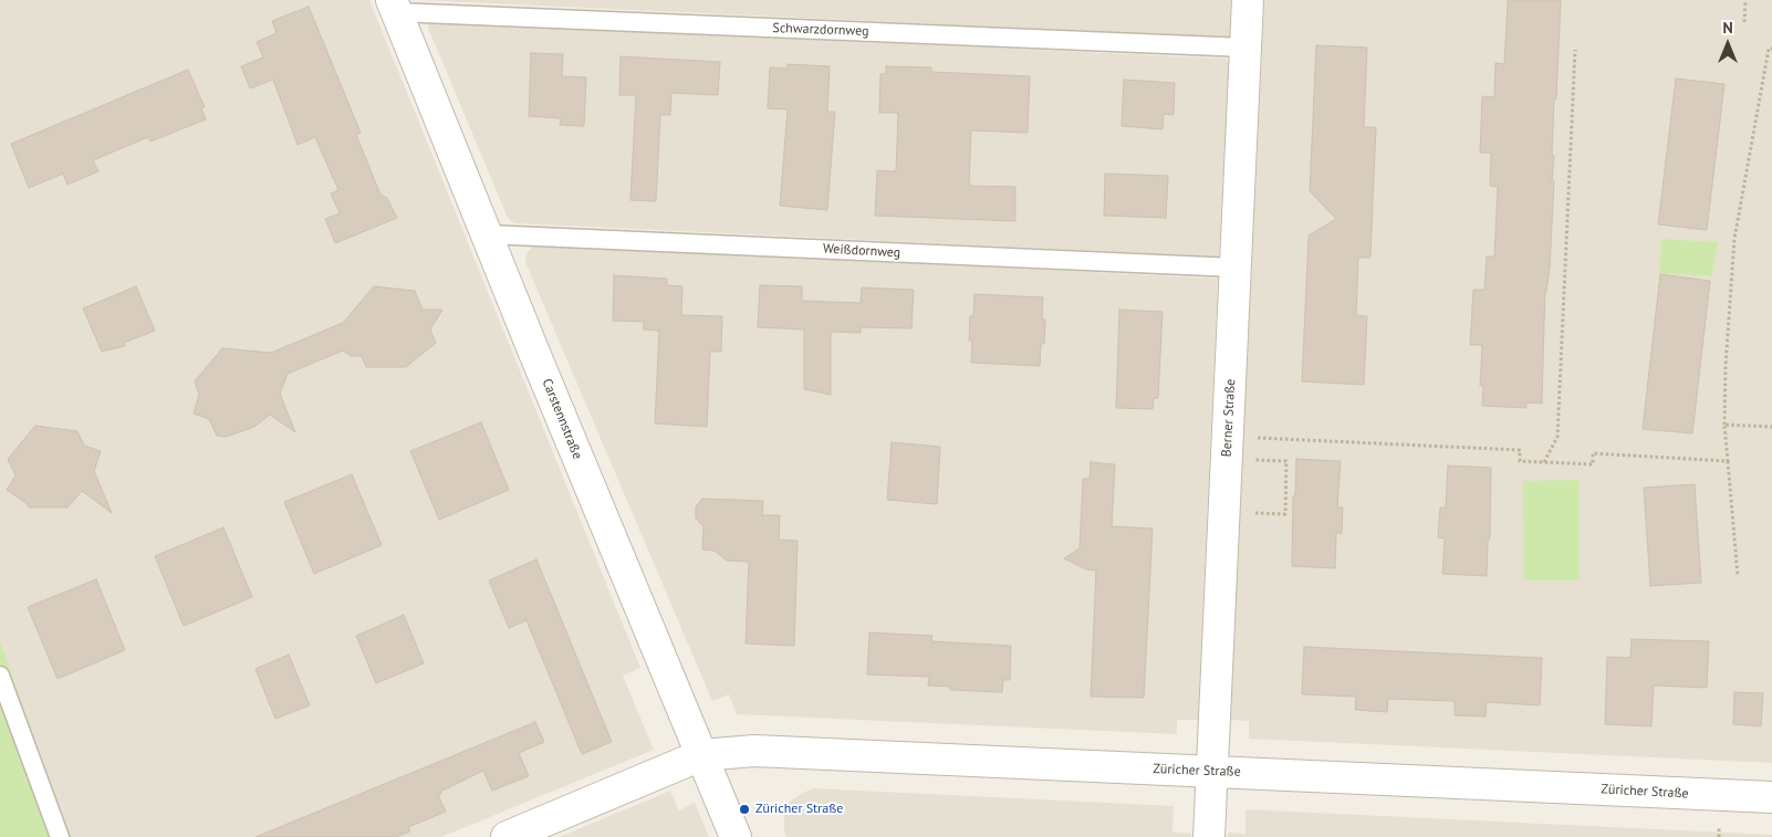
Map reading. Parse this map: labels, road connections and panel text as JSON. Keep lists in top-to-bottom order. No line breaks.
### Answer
{"streets":{"street":["Berner Straße","Carstennstraße","Züricher Straße"],"lane":["Schwarzdornweg","Weißdornweg"]},"crossings":[["Schwarzdornweg","Berner Straße"],["Schwarzdornweg","Carstennstraße"],["Weißdornweg","Berner Straße"],["Weißdornweg","Carstennstraße"],["Berner Straße","Züricher Straße"],["Carstennstraße","Züricher Straße"]],"places":["Züricher Straße"],"north":"top"}
